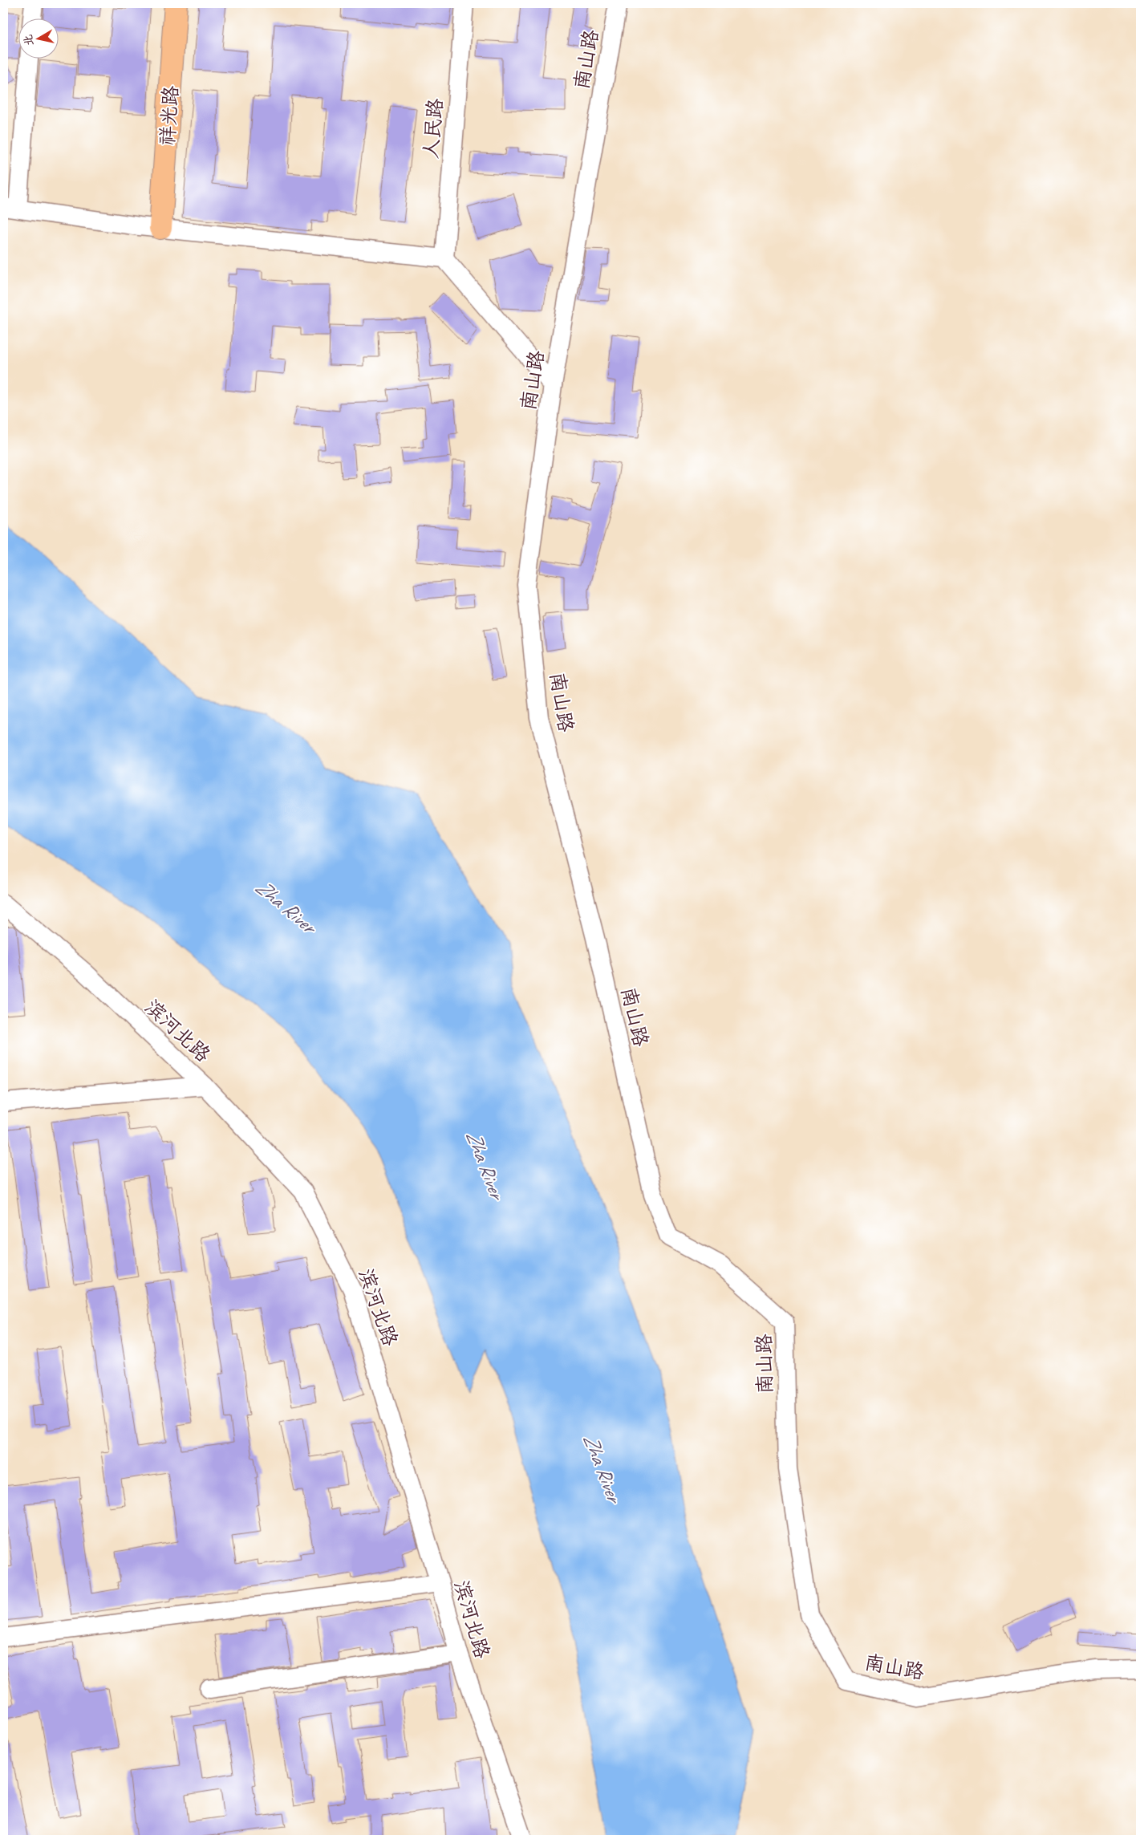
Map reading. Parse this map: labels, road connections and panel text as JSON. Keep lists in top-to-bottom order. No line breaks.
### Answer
{"streets":{"main road":["祥光路"],"street":["南山路","人民路","滨河北路"]},"water":["Zha River"],"north":"left"}
